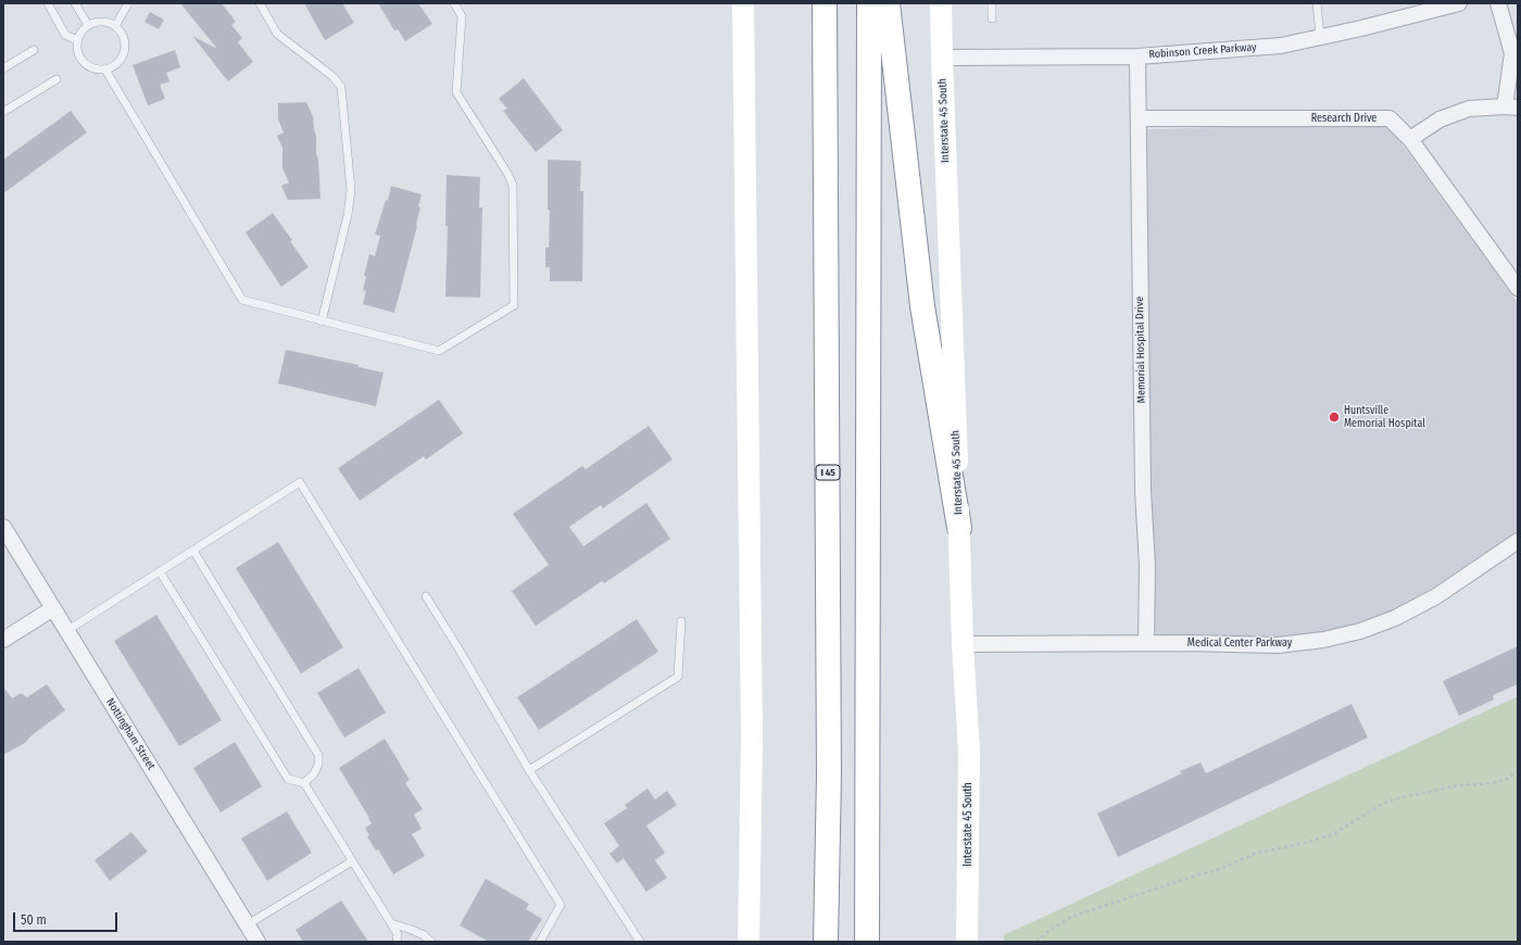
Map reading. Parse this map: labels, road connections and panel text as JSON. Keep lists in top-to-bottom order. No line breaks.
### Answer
{"streets":{"highway":["I 45"],"main road":["Interstate 45 South"],"street":["Robinson Creek Parkway","Research Drive","Memorial Hospital Drive","Medical Center Parkway","Nottingham Street"]},"crossings":[["Robinson Creek Parkway","Interstate 45 South"],["Robinson Creek Parkway","Memorial Hospital Drive"],["Research Drive","Memorial Hospital Drive"],["Interstate 45 South","Medical Center Parkway"],["Memorial Hospital Drive","Medical Center Parkway"]],"places":["Huntsville Memorial Hospital"],"scale_bar":"50 m"}
